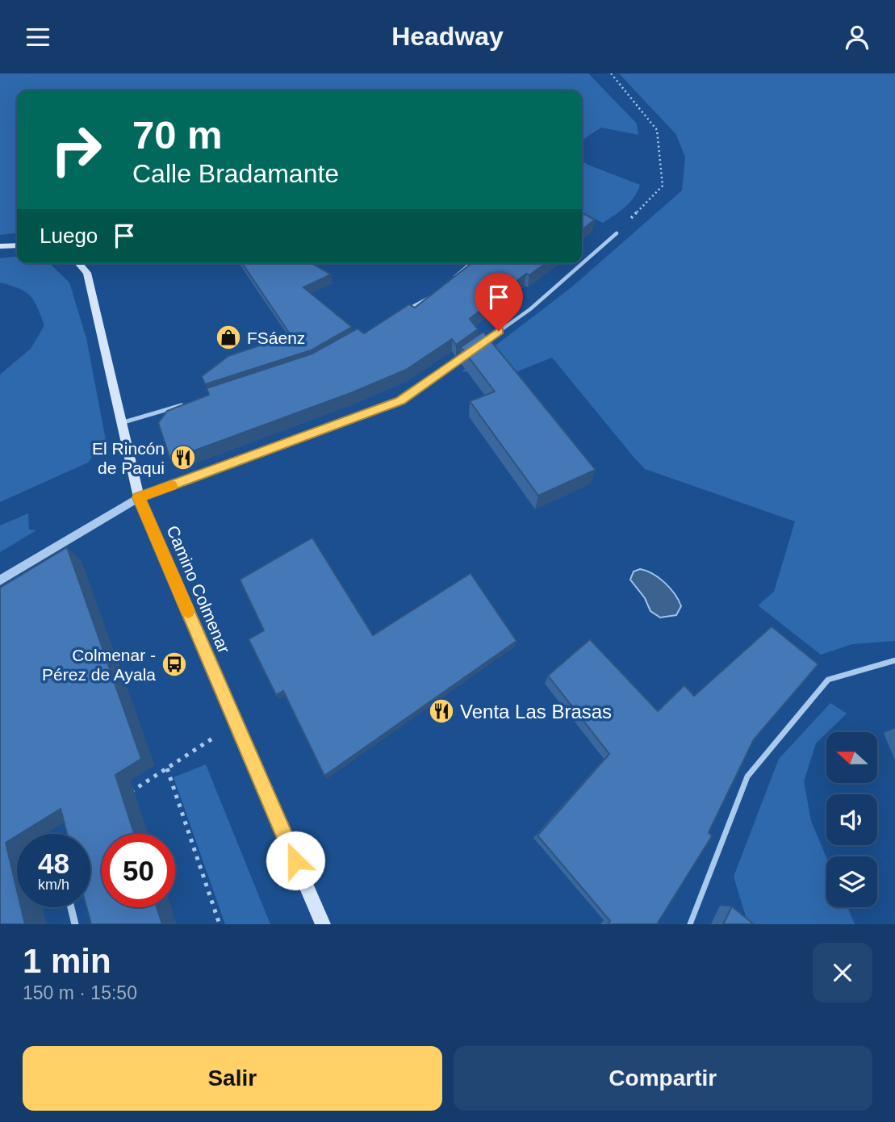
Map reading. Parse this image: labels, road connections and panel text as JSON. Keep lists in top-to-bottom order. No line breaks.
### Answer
{"streets":{"main road":["Camino Colmenar"]},"places":{"shop":["FSáenz"],"restaurant":["El Rincón de Paqui","Venta Las Brasas"],"bus stop":["Colmenar - Pérez de Ayala"]},"north":"left","page":{"header":"Headway","turn":["70 m","Calle Bradamante"],"then":"Luego","speed":"48 km/h","limit":"50","heading":["1 min","150 m · 15:50"],"buttons":["Salir","Compartir"]}}
